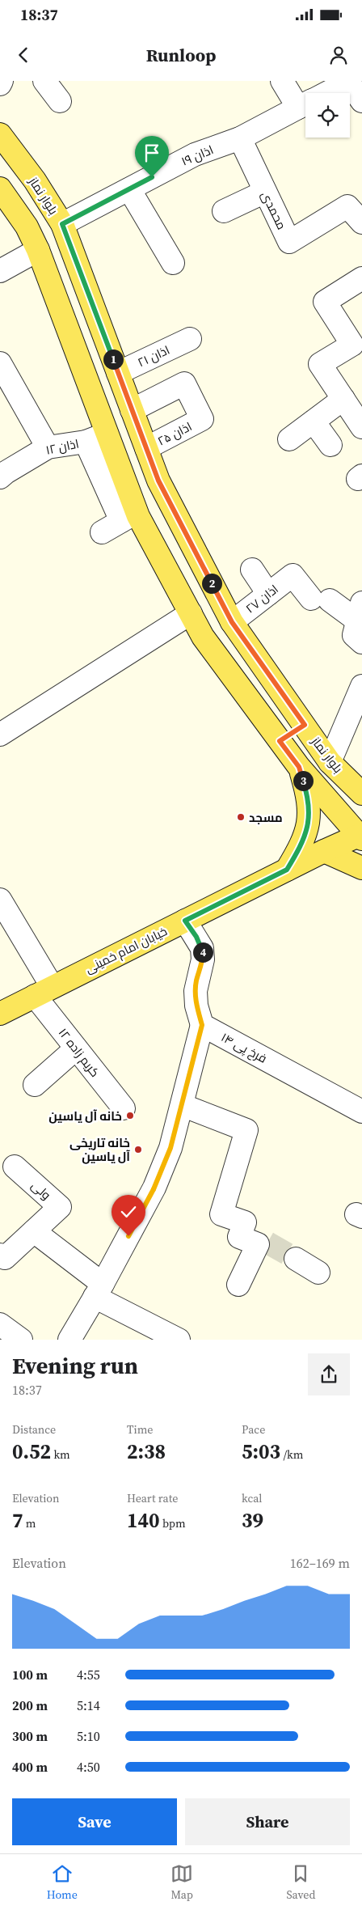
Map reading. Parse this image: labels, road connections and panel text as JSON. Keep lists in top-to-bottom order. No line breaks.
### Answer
{"streets":{"main road":["بلوار نماز","خیابان امام خمینی"],"street":["اذان ۱۹","محمدی","اذان ۲۱","اذان ۲۵","اذان ۱۲","اذان ۲۷","فرخ پی ۱۴","کریم زاده ۱۲","ولی"]},"crossings":[["اذان ۱۹","بلوار نماز"],["اذان ۱۹","محمدی"],["بلوار نماز","اذان ۲۱"],["بلوار نماز","اذان ۲۵"],["بلوار نماز","اذان ۲۷"],["خیابان امام خمینی","کریم زاده ۱۲"]],"places":["مسجد","خانه آل یاسین","خانه تاریخی آل یاسین"],"page":{"status":"18:37","header":"Runloop","pins":["1","2","3","4"],"heading":["Evening run","18:37"],"stats":[["Distance","0.52 km"],["Time","2:38"],["Pace","5:03 /km"],["Elevation","7 m"],["Heart rate","140 bpm"],["kcal","39"]],"chart":["Elevation","162–169 m"],"list":[{"name":"100 m","note":"4:55"},{"name":"200 m","note":"5:14"},{"name":"300 m","note":"5:10"},{"name":"400 m","note":"4:50"}],"buttons":["Save","Share"],"tabs":["Home","Map","Saved"]}}
